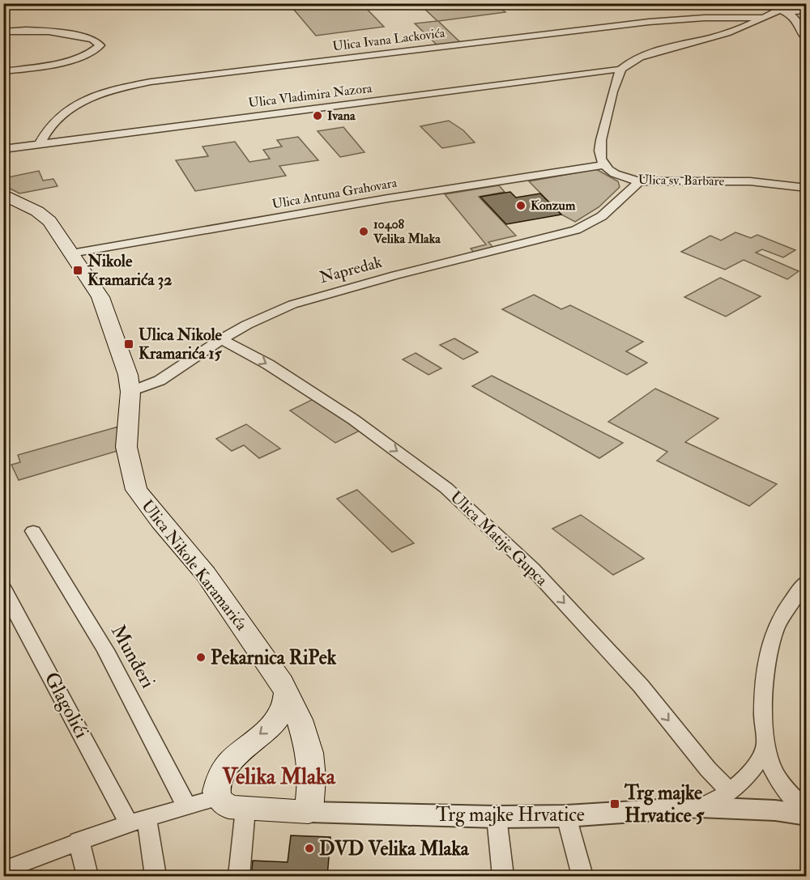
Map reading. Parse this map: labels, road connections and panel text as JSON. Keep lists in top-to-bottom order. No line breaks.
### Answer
{"streets":{"main road":["Ulica Nikole Karamarića","Trg majke Hrvatice"],"street":["Ulica Ivana Lackovića","Ulica Vladimira Nazora","Ulica sv. Barbare","Ulica Antuna Grahovara","Napredak","Ulica Matije Gupca","Munđeri","Glagolići"]},"crossings":[["Ulica Ivana Lackovića","Ulica Vladimira Nazora"],["Ulica sv. Barbare","Ulica Antuna Grahovara"],["Ulica sv. Barbare","Napredak"],["Ulica Antuna Grahovara","Ulica Nikole Karamarića"],["Napredak","Ulica Matije Gupca"],["Napredak","Ulica Nikole Karamarića"],["Ulica Nikole Karamarića","Trg majke Hrvatice"]],"one_way":["Ulica Matije Gupca"],"districts":["Velika Mlaka"],"places":{"other":["Ivana","Konzum","10408 Velika Mlaka","Pekarnica RiPek","DVD Velika Mlaka"],"transit":["Nikole Kramarića 32","Ulica Nikole Kramarića 15","Trg majke Hrvatice 5"]}}
